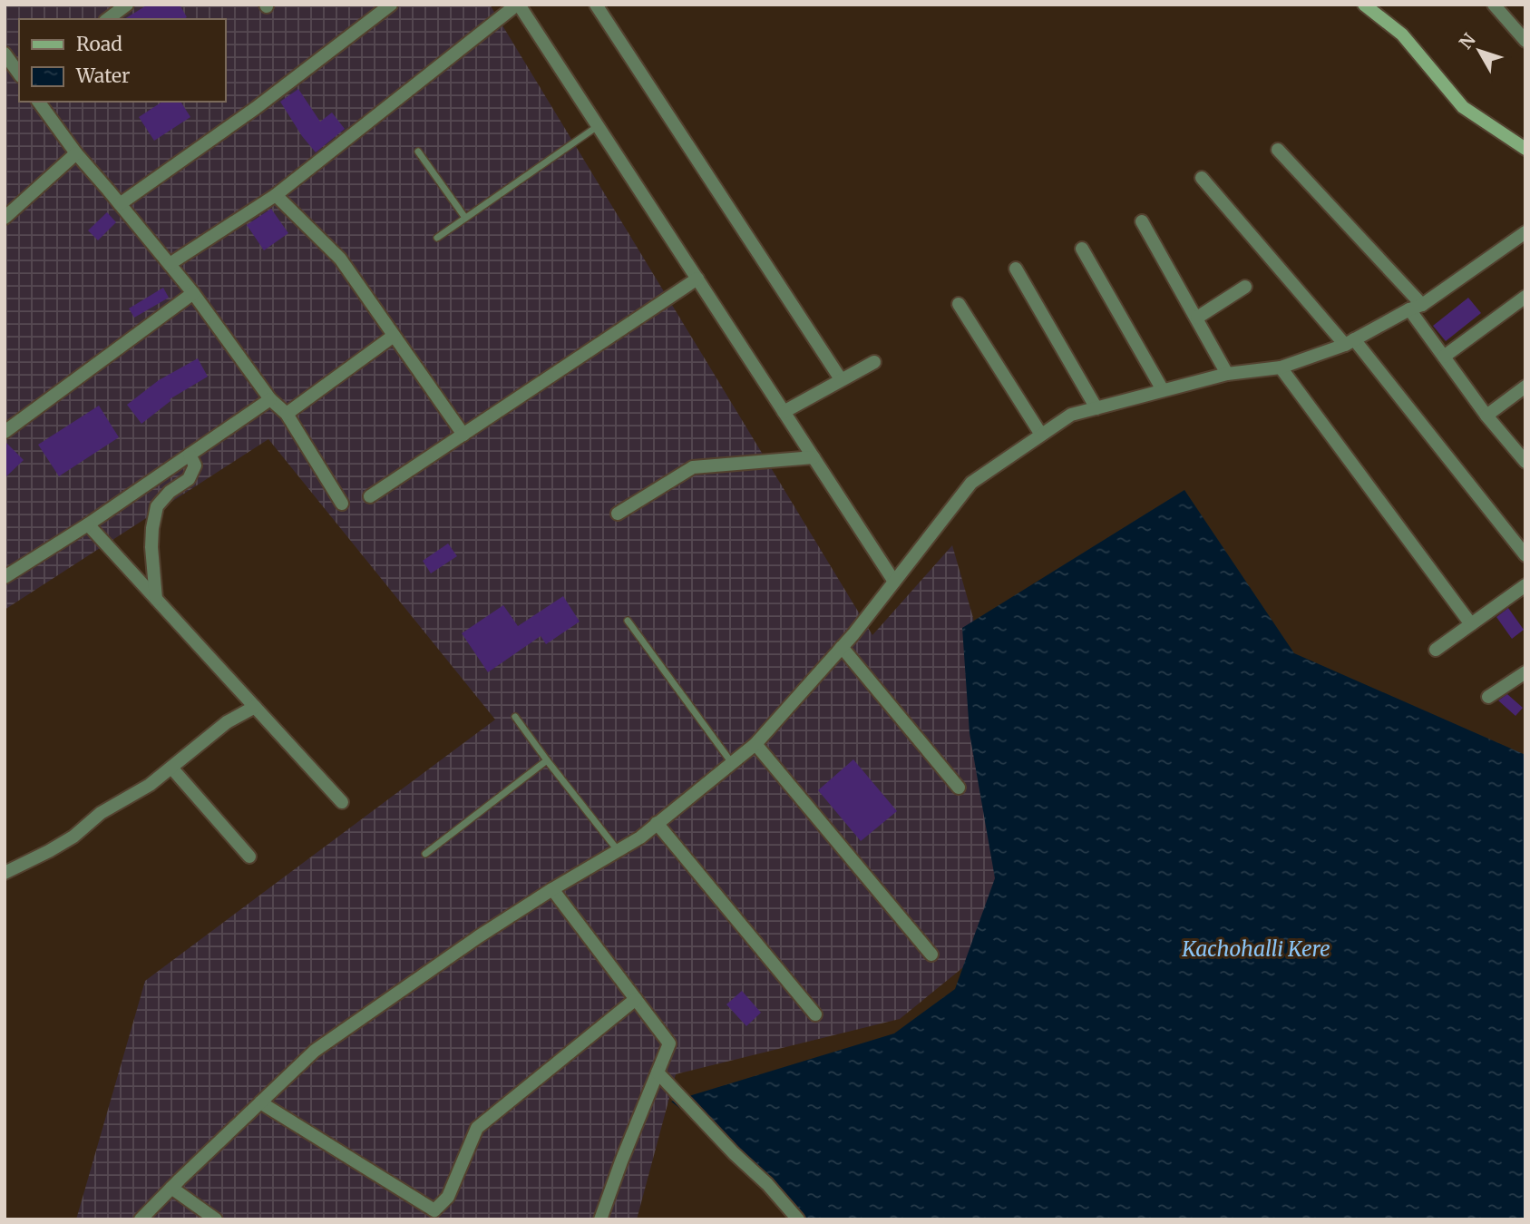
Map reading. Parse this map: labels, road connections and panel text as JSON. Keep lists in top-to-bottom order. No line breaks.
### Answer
{"water":["Kachohalli Kere"],"legend":["Road","Water"],"north":"top left"}
